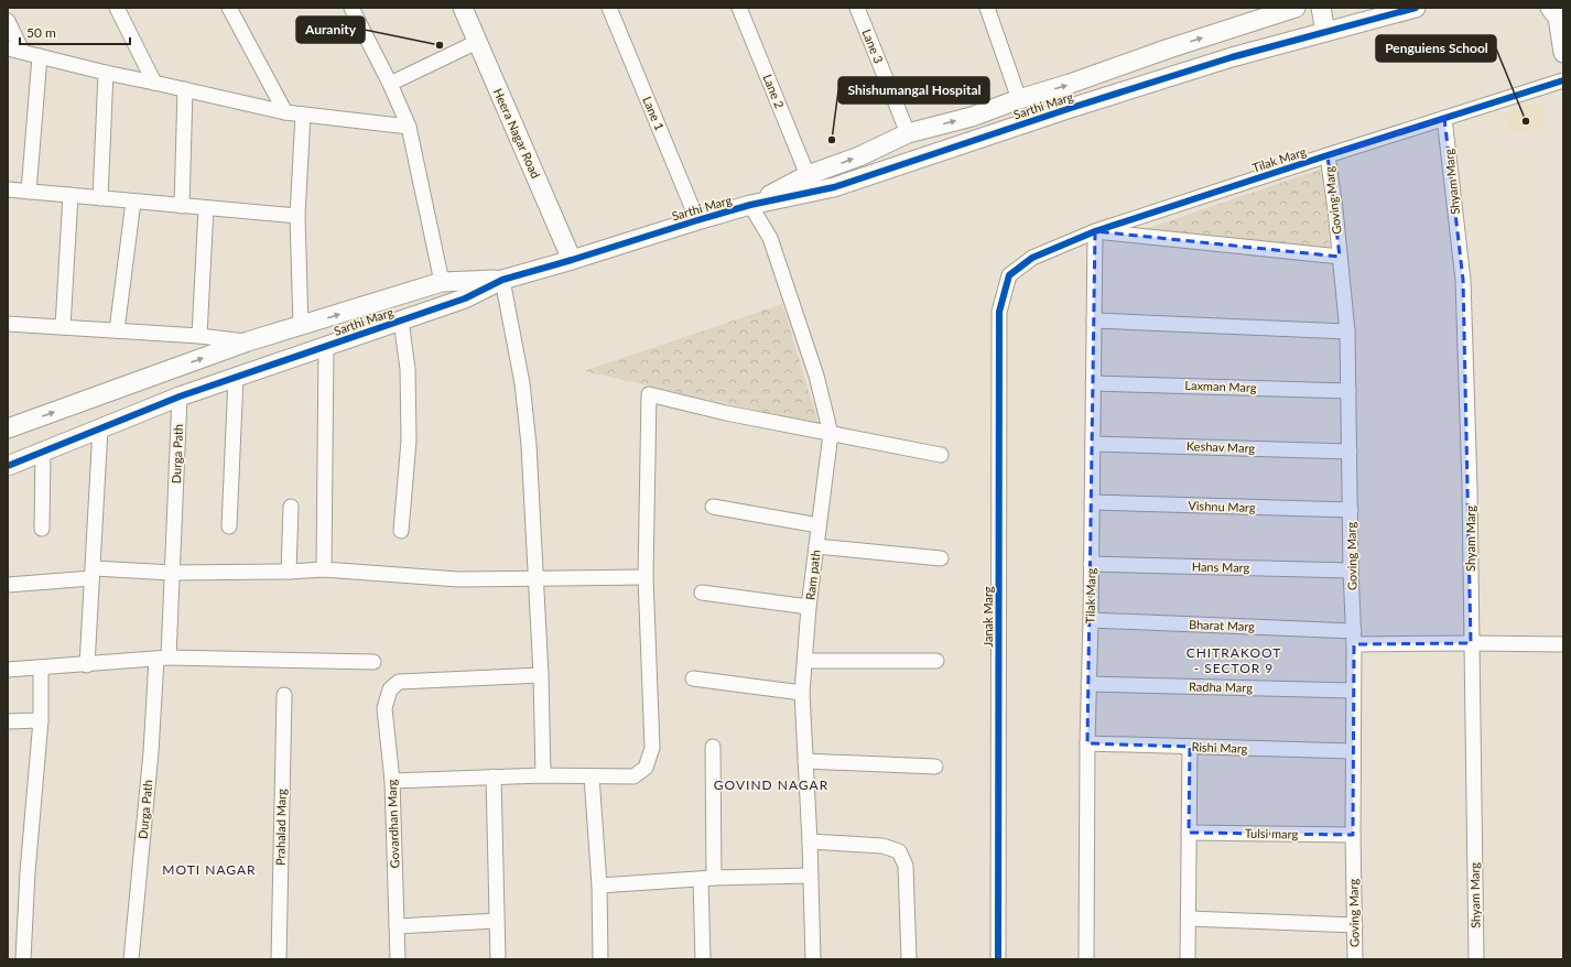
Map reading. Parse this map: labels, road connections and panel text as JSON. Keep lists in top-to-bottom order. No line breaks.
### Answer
{"streets":{"street":["Lane 3","Lane 2","Sarthi Marg","Lane 1","Heera Nagar Road","Tilak Marg","Shyam Marg","Goving Marg","Laxman Marg","Keshav Marg","Durga Path","Vishnu Marg","Hans Marg","Ram path","Janak Marg","Bharat Marg","Radha Marg","Rishi Marg","Govardhan Marg","Prahalad Marg","Tulsi marg"]},"crossings":[["Lane 3","Sarthi Marg"],["Lane 2","Sarthi Marg"],["Sarthi Marg","Lane 1"],["Sarthi Marg","Heera Nagar Road"],["Sarthi Marg","Durga Path"],["Sarthi Marg","Ram path"],["Tilak Marg","Shyam Marg"],["Tilak Marg","Goving Marg"],["Tilak Marg","Laxman Marg"],["Tilak Marg","Keshav Marg"],["Tilak Marg","Vishnu Marg"],["Tilak Marg","Hans Marg"],["Tilak Marg","Janak Marg"],["Tilak Marg","Bharat Marg"],["Tilak Marg","Radha Marg"],["Tilak Marg","Rishi Marg"],["Shyam Marg","Bharat Marg"],["Goving Marg","Laxman Marg"],["Goving Marg","Keshav Marg"],["Goving Marg","Vishnu Marg"],["Goving Marg","Hans Marg"],["Goving Marg","Bharat Marg"],["Goving Marg","Radha Marg"],["Goving Marg","Rishi Marg"],["Goving Marg","Tulsi marg"]],"districts":["CHITRAKOOT - SECTOR 9","GOVIND NAGAR","MOTI NAGAR"],"places":["Auranity","Penguiens School","Shishumangal Hospital"],"scale_bar":"50 m"}
